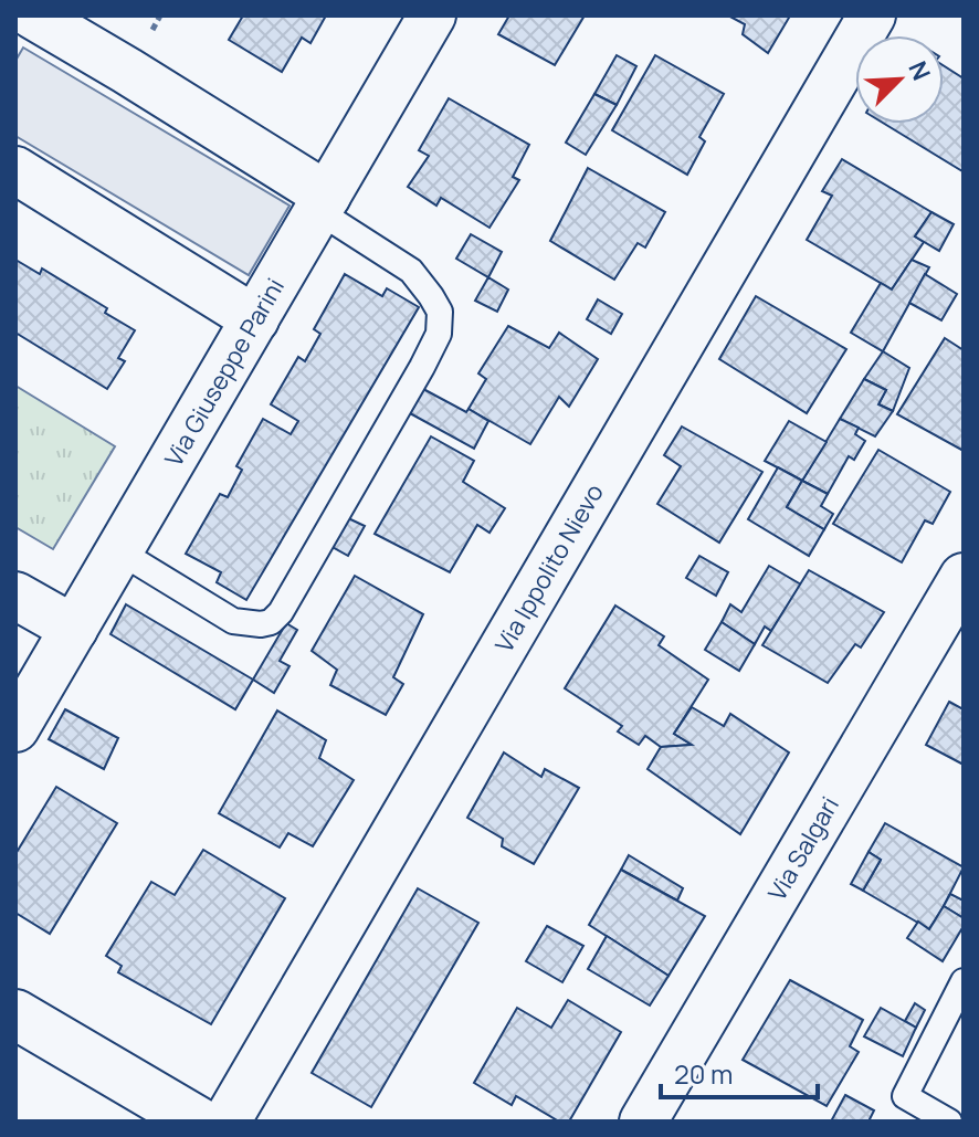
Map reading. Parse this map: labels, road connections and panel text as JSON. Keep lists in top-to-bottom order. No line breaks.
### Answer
{"streets":{"street":["Via Giuseppe Parini","Via Ippolito Nievo","Via Salgari"]},"scale_bar":"20 m","north":"top right"}
